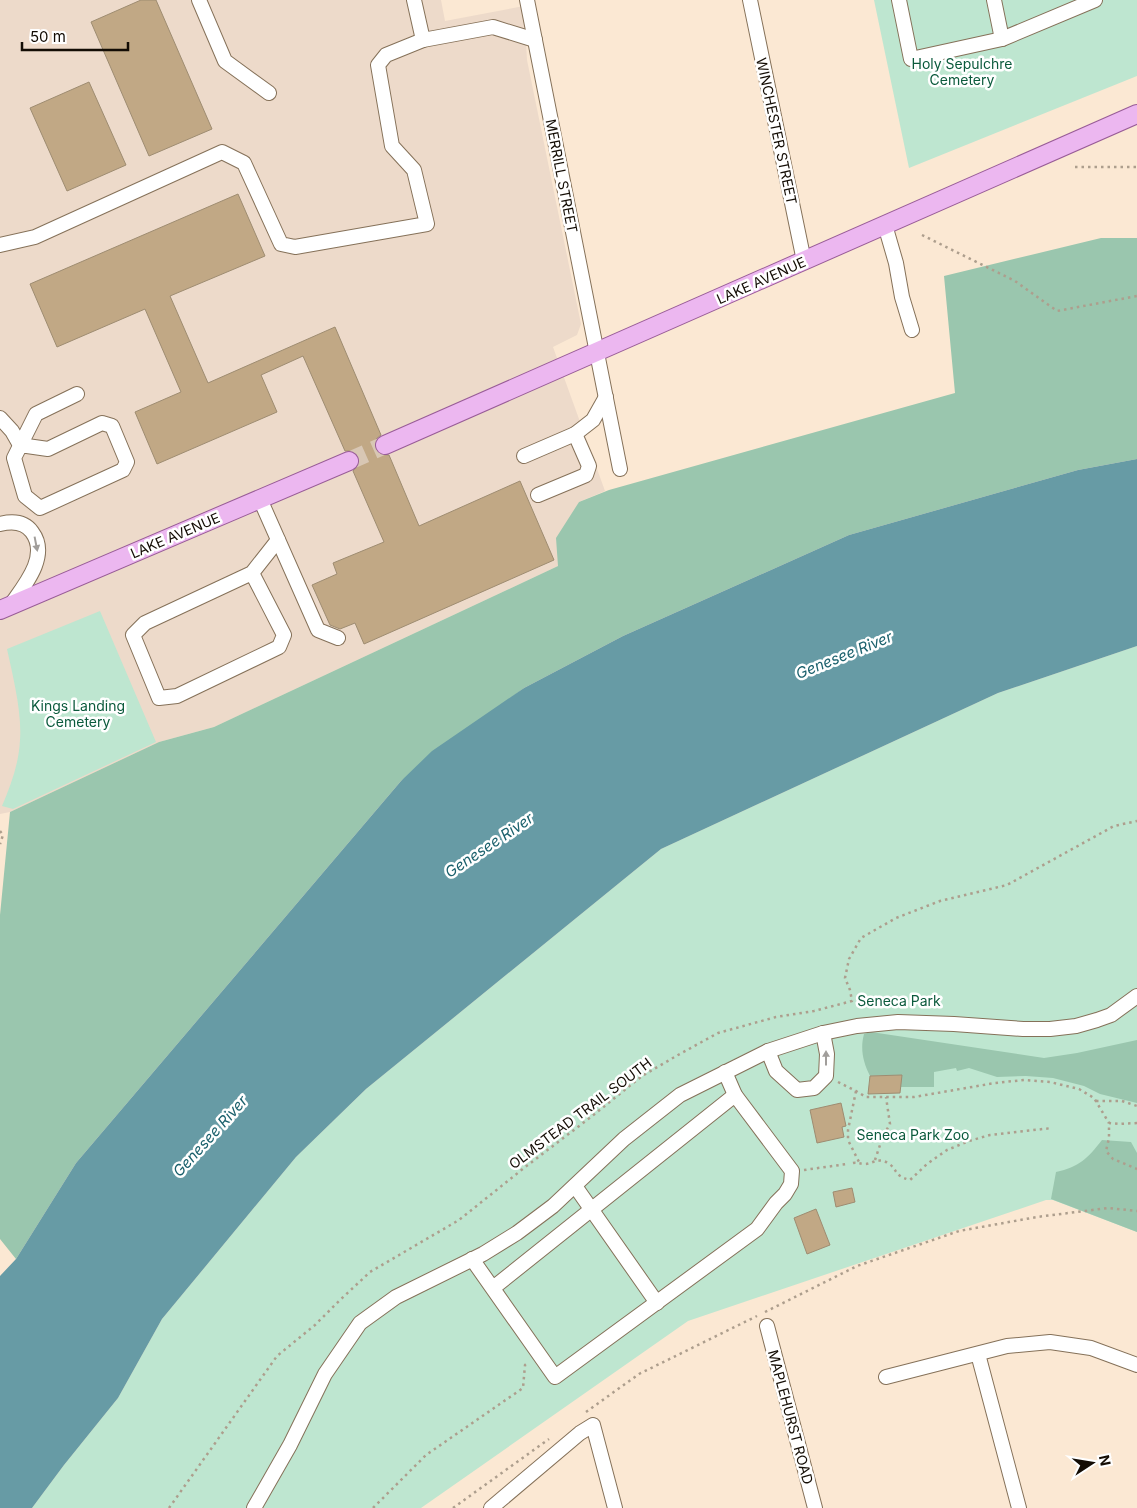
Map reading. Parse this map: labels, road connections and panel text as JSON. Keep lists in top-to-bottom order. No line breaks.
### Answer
{"streets":{"main road":["LAKE AVENUE"],"street":["WINCHESTER STREET","MERRILL STREET","MAPLEHURST ROAD"],"path":["OLMSTEAD TRAIL SOUTH"]},"crossings":[["WINCHESTER STREET","LAKE AVENUE"],["MERRILL STREET","LAKE AVENUE"]],"water":["Genesee River"],"parks":["Holy Sepulchre Cemetery","Kings Landing Cemetery","Seneca Park","Seneca Park Zoo"],"scale_bar":"50 m","north":"right"}
